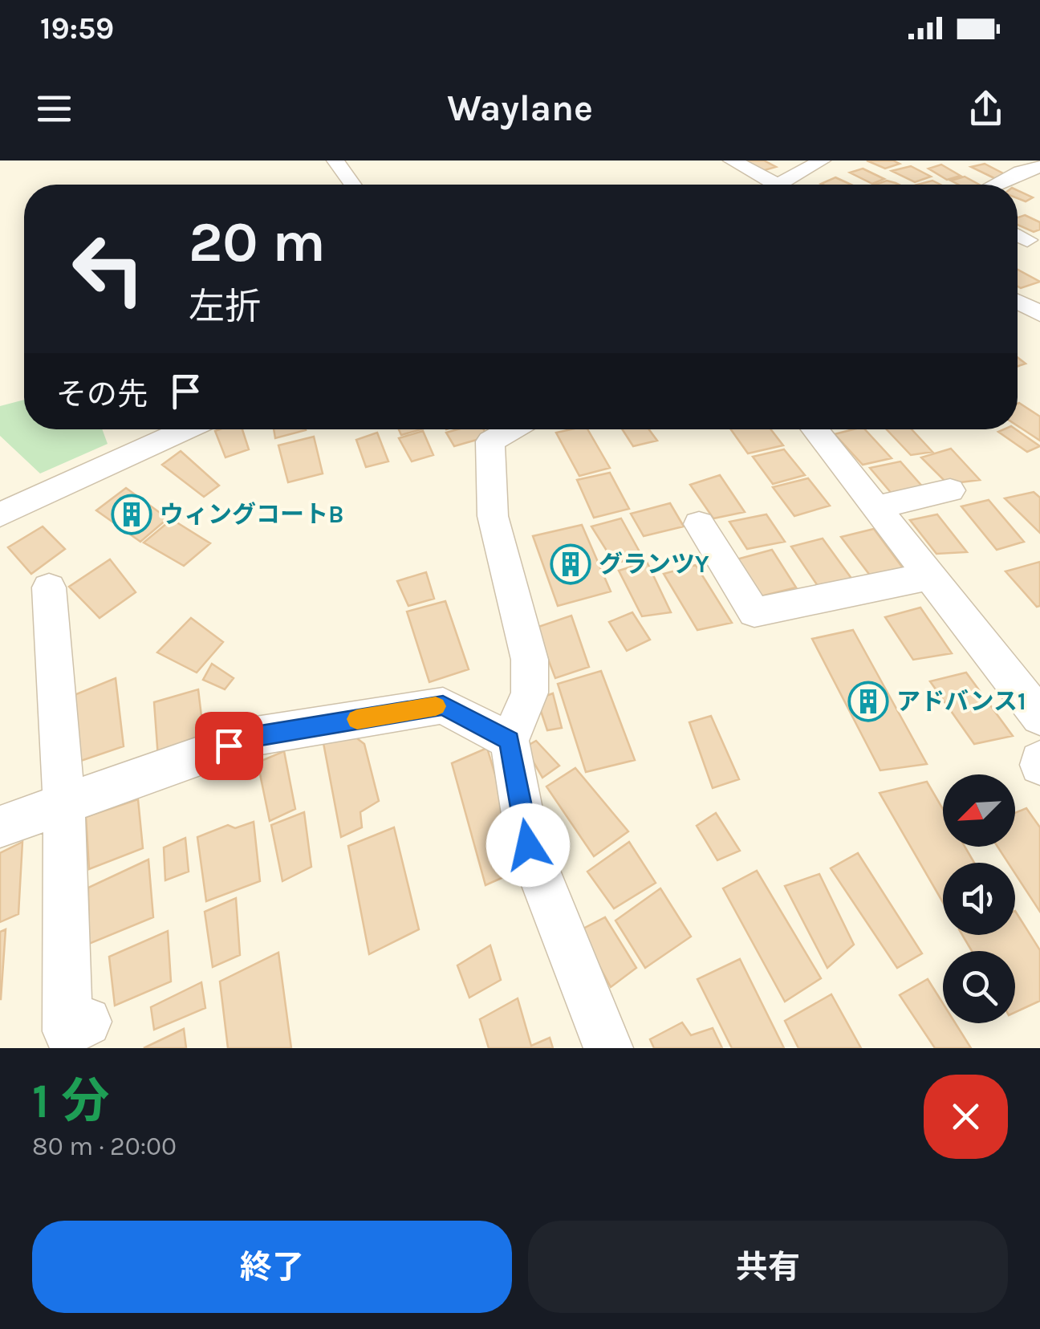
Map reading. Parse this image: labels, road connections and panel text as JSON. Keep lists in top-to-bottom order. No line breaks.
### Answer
{"places":{"building":["ウィングコートB","グランツY","アドバンス1"]},"north":"bottom left","page":{"status":"19:59","header":"Waylane","turn":["20 m","左折"],"then":"その先","heading":["1 分","80 m · 20:00"],"buttons":["終了","共有"]}}
